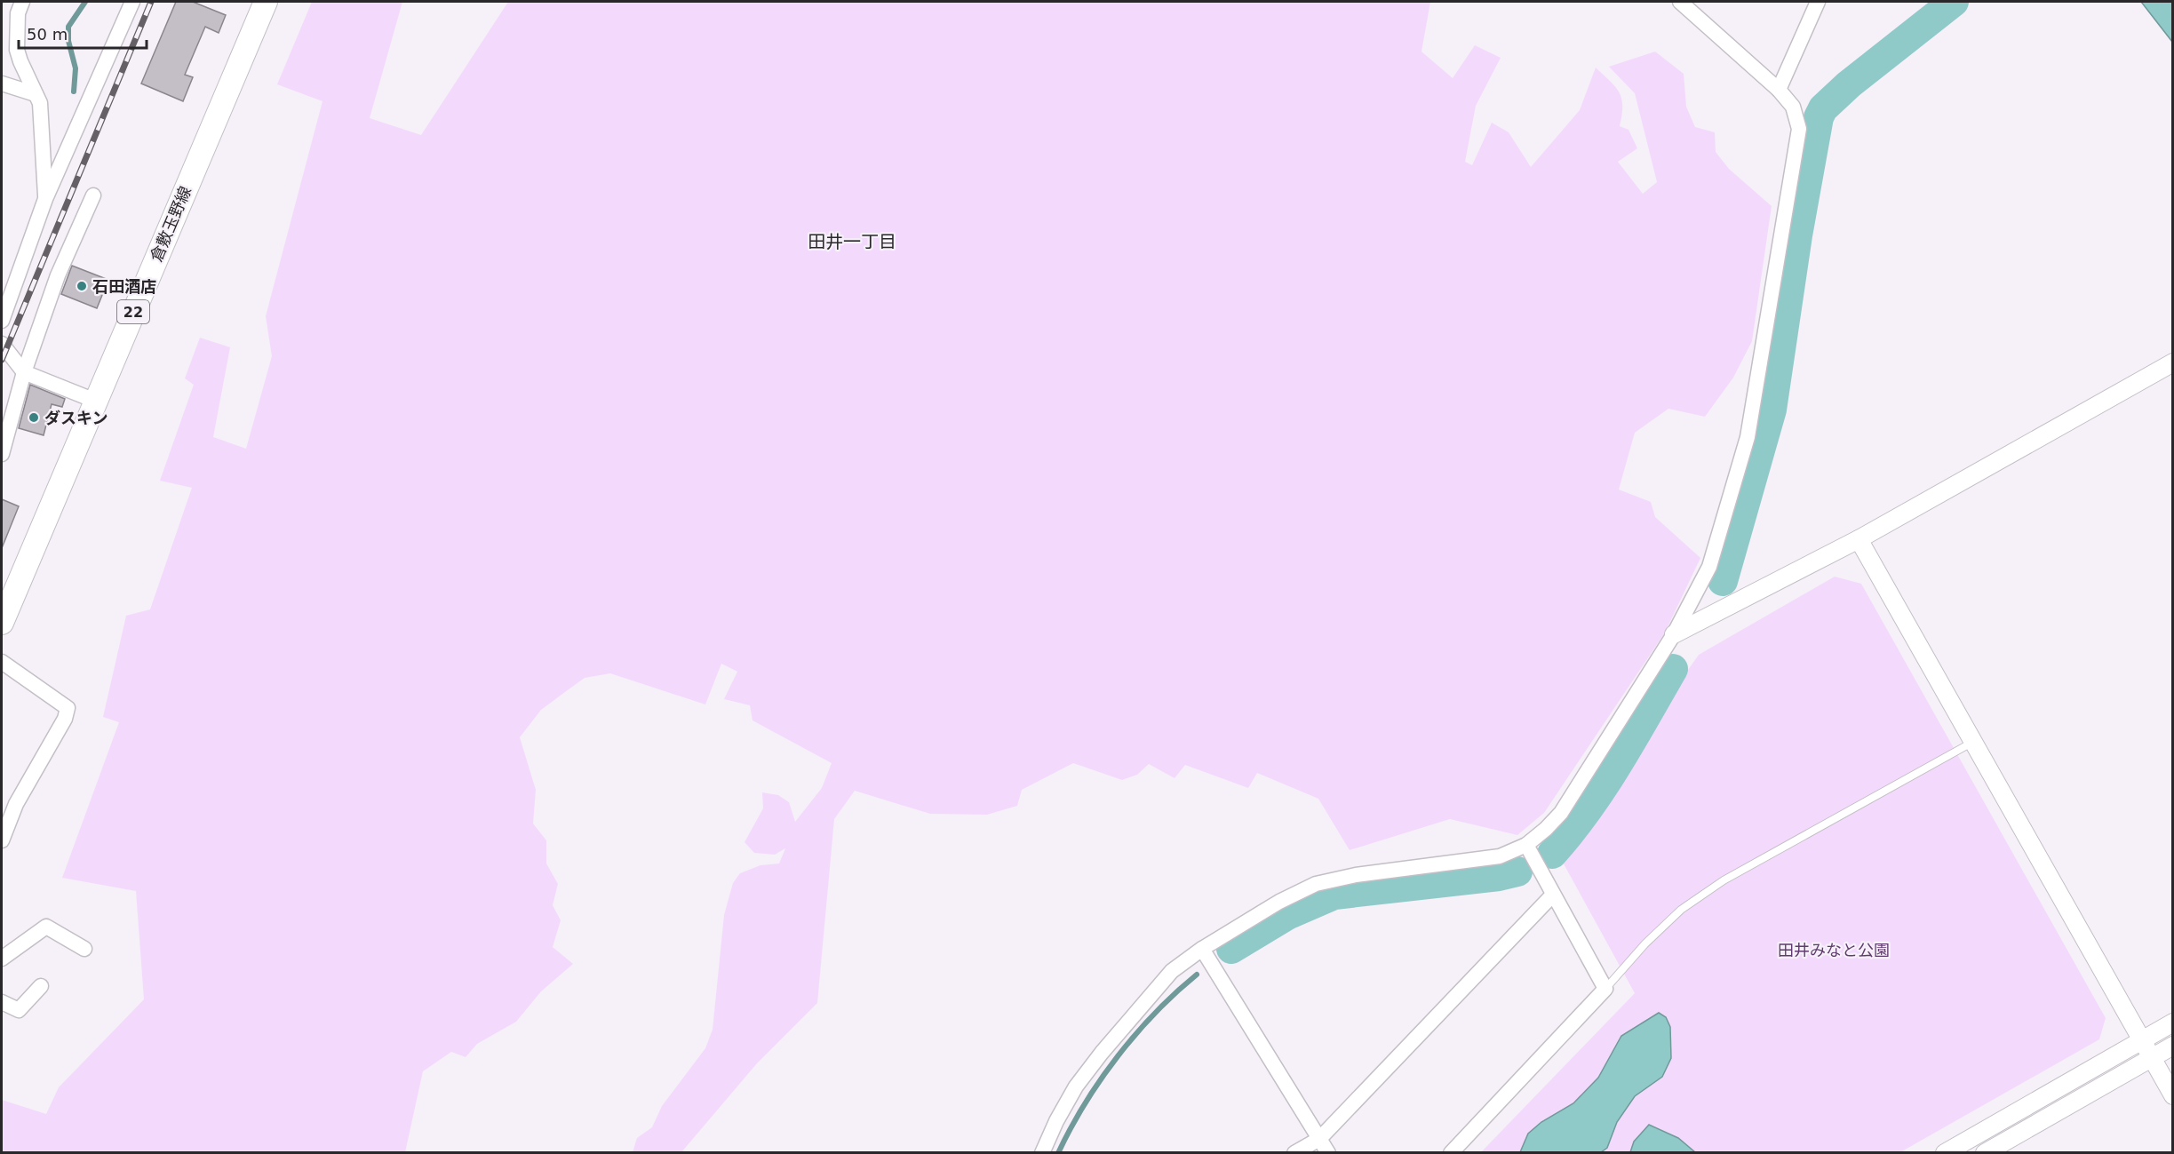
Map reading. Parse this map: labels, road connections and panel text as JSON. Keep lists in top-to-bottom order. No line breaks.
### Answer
{"streets":{"main road":["倉敷玉野線","22"]},"districts":["田井一丁目"],"parks":["田井みなと公園"],"places":["石田酒店","ダスキン"],"scale_bar":"50 m"}
